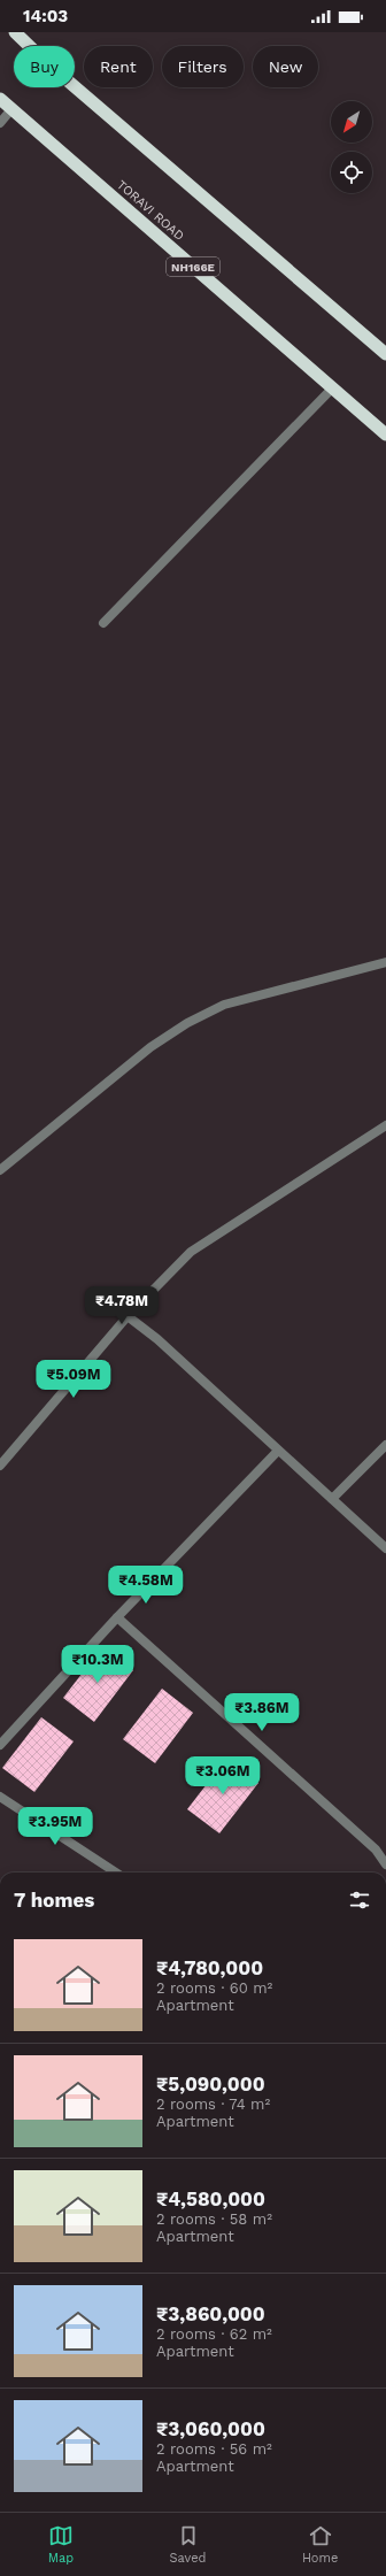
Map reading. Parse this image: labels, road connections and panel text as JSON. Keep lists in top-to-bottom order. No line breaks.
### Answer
{"streets":{"highway":["TORAVI ROAD","NH166E"]},"north":"bottom left","page":{"status":"14:03","chip":["Buy","Rent","Filters","New"],"price":["₹4.78M","₹5.09M","₹4.58M","₹10.3M","₹3.86M","₹3.06M","₹3.95M"],"heading":"7 homes","list":[{"name":"₹4,780,000","note":"2 rooms · 60 m² · Apartment"},{"name":"₹5,090,000","note":"2 rooms · 74 m² · Apartment"},{"name":"₹4,580,000","note":"2 rooms · 58 m² · Apartment"},{"name":"₹3,860,000","note":"2 rooms · 62 m² · Apartment"},{"name":"₹3,060,000","note":"2 rooms · 56 m² · Apartment"}],"tabs":["Map","Saved","Home"]}}
